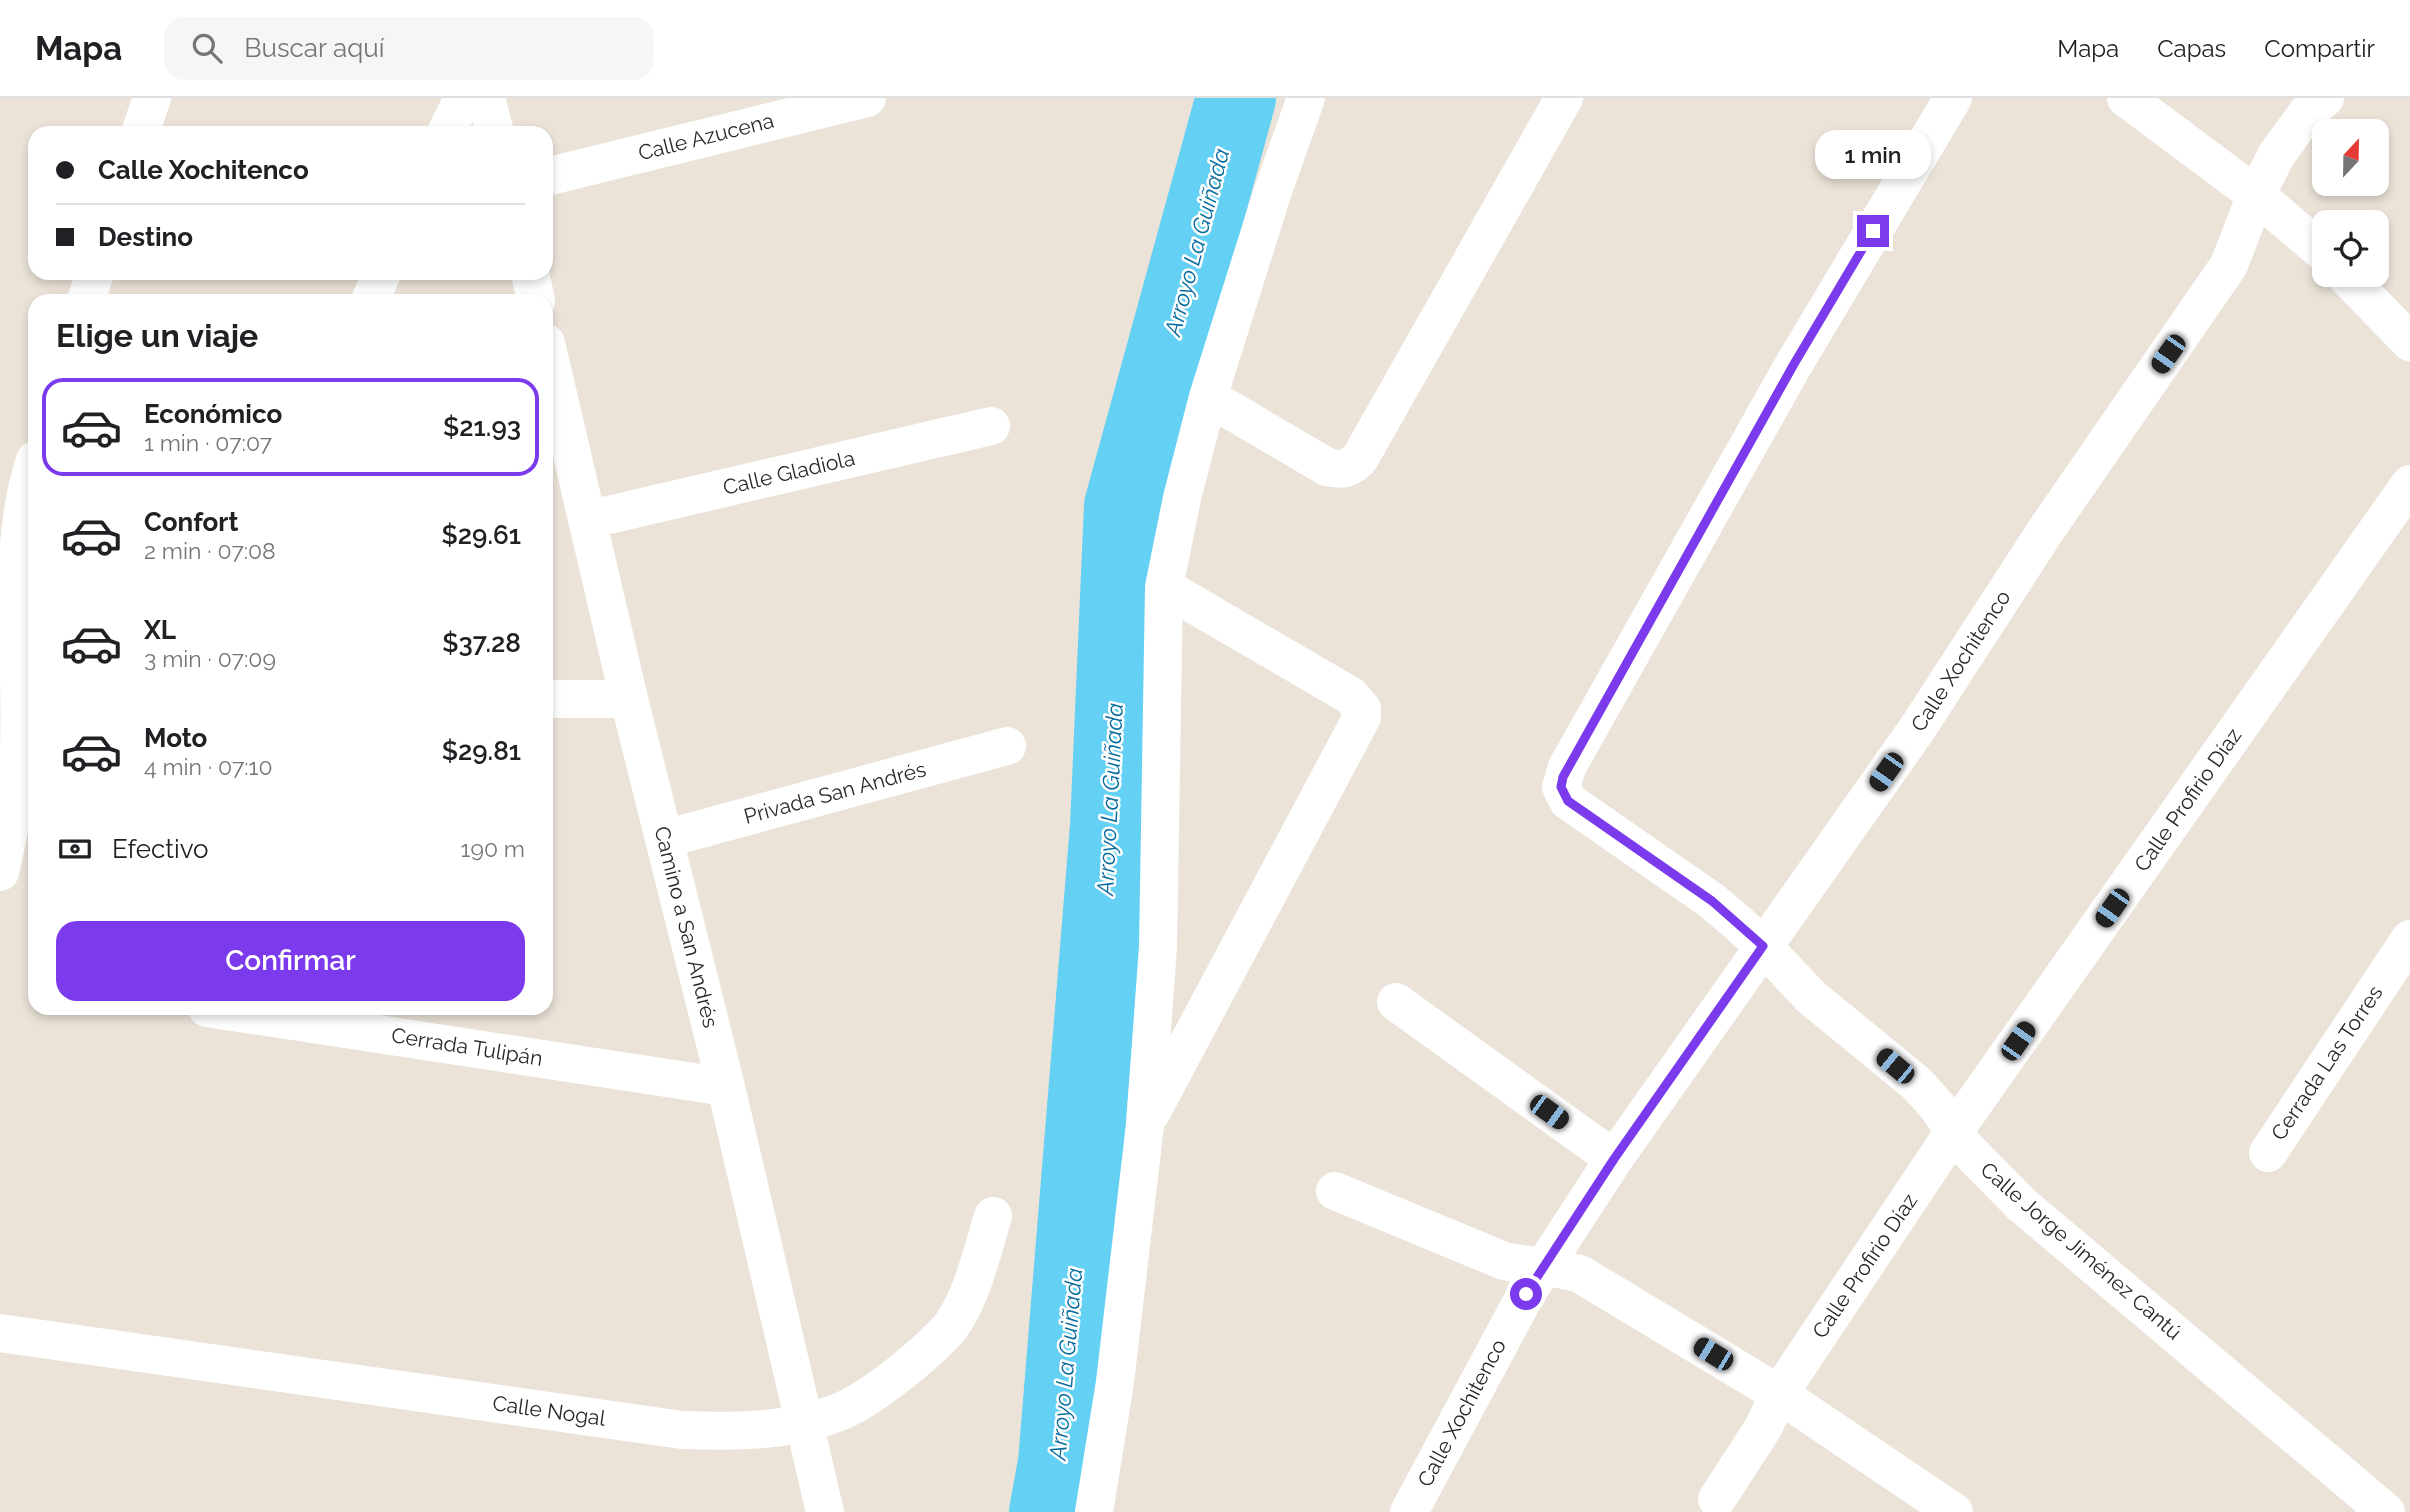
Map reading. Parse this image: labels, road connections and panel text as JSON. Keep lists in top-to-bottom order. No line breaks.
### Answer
{"streets":{"street":["Calle Azucena","Calle Gladiola","Calle Xochitenco","Privada San Andrés","Calle Profirio Díaz","Camino a San Andrés","Cerrada Tulipán","Cerrada Las Torres","Calle Jorge Jiménez Cantú","Calle Nogal"]},"crossings":[["Calle Gladiola","Camino a San Andrés"],["Calle Xochitenco","Calle Jorge Jiménez Cantú"],["Privada San Andrés","Camino a San Andrés"],["Calle Profirio Díaz","Calle Jorge Jiménez Cantú"],["Camino a San Andrés","Cerrada Tulipán"],["Camino a San Andrés","Calle Nogal"]],"water":["Arroyo La Guiñada"],"north":"top","page":{"header":"Mapa","search":"Buscar aquí","nav":["Mapa","Capas","Compartir"],"banner":["Calle Xochitenco","Destino"],"bubble":"1 min","heading":"Elige un viaje","list":[{"name":"Económico","note":"1 min · 07:07","value":"$21.93"},{"name":"Confort","note":"2 min · 07:08","value":"$29.61"},{"name":"XL","note":"3 min · 07:09","value":"$37.28"},{"name":"Moto","note":"4 min · 07:10","value":"$29.81"}],"pay":["Efectivo","190 m"],"buttons":"Confirmar"}}
